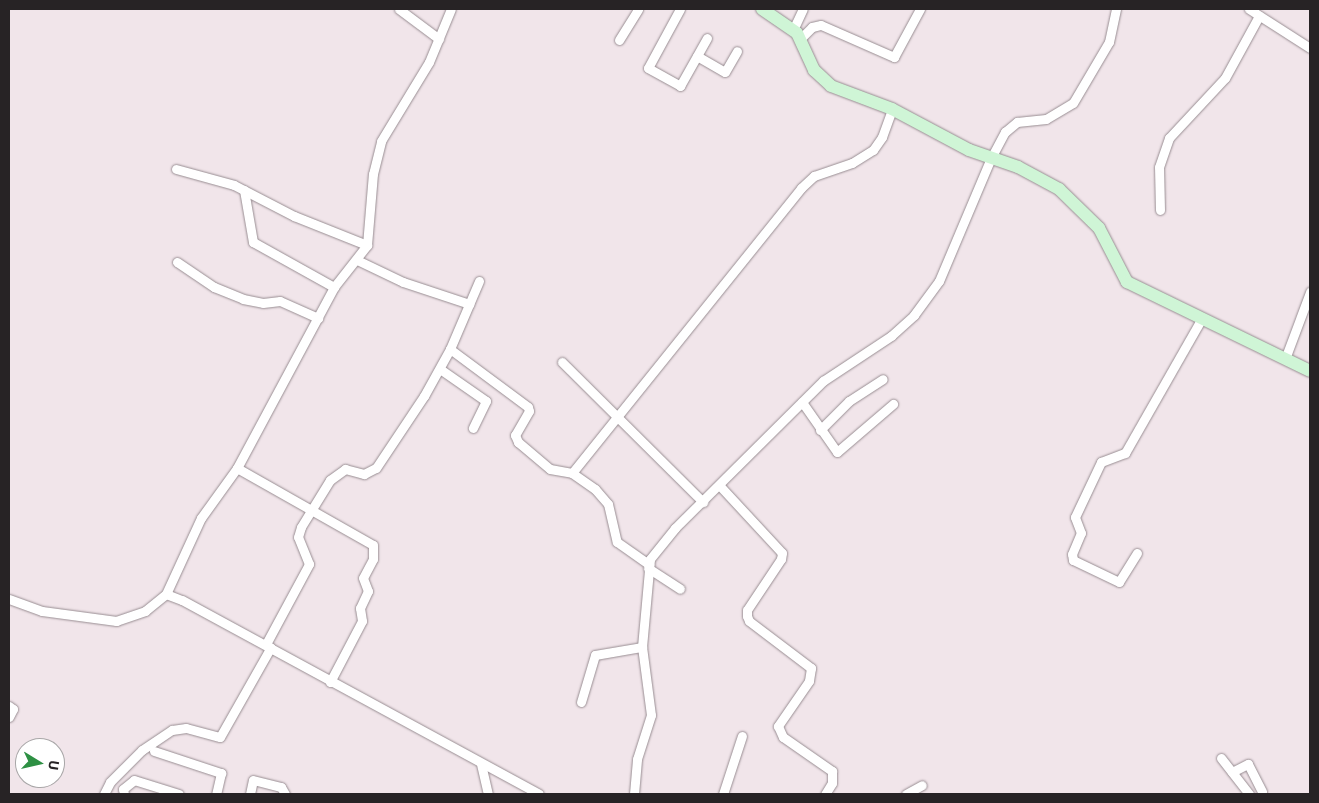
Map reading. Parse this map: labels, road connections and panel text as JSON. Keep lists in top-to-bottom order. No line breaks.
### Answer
{"north":"right"}
